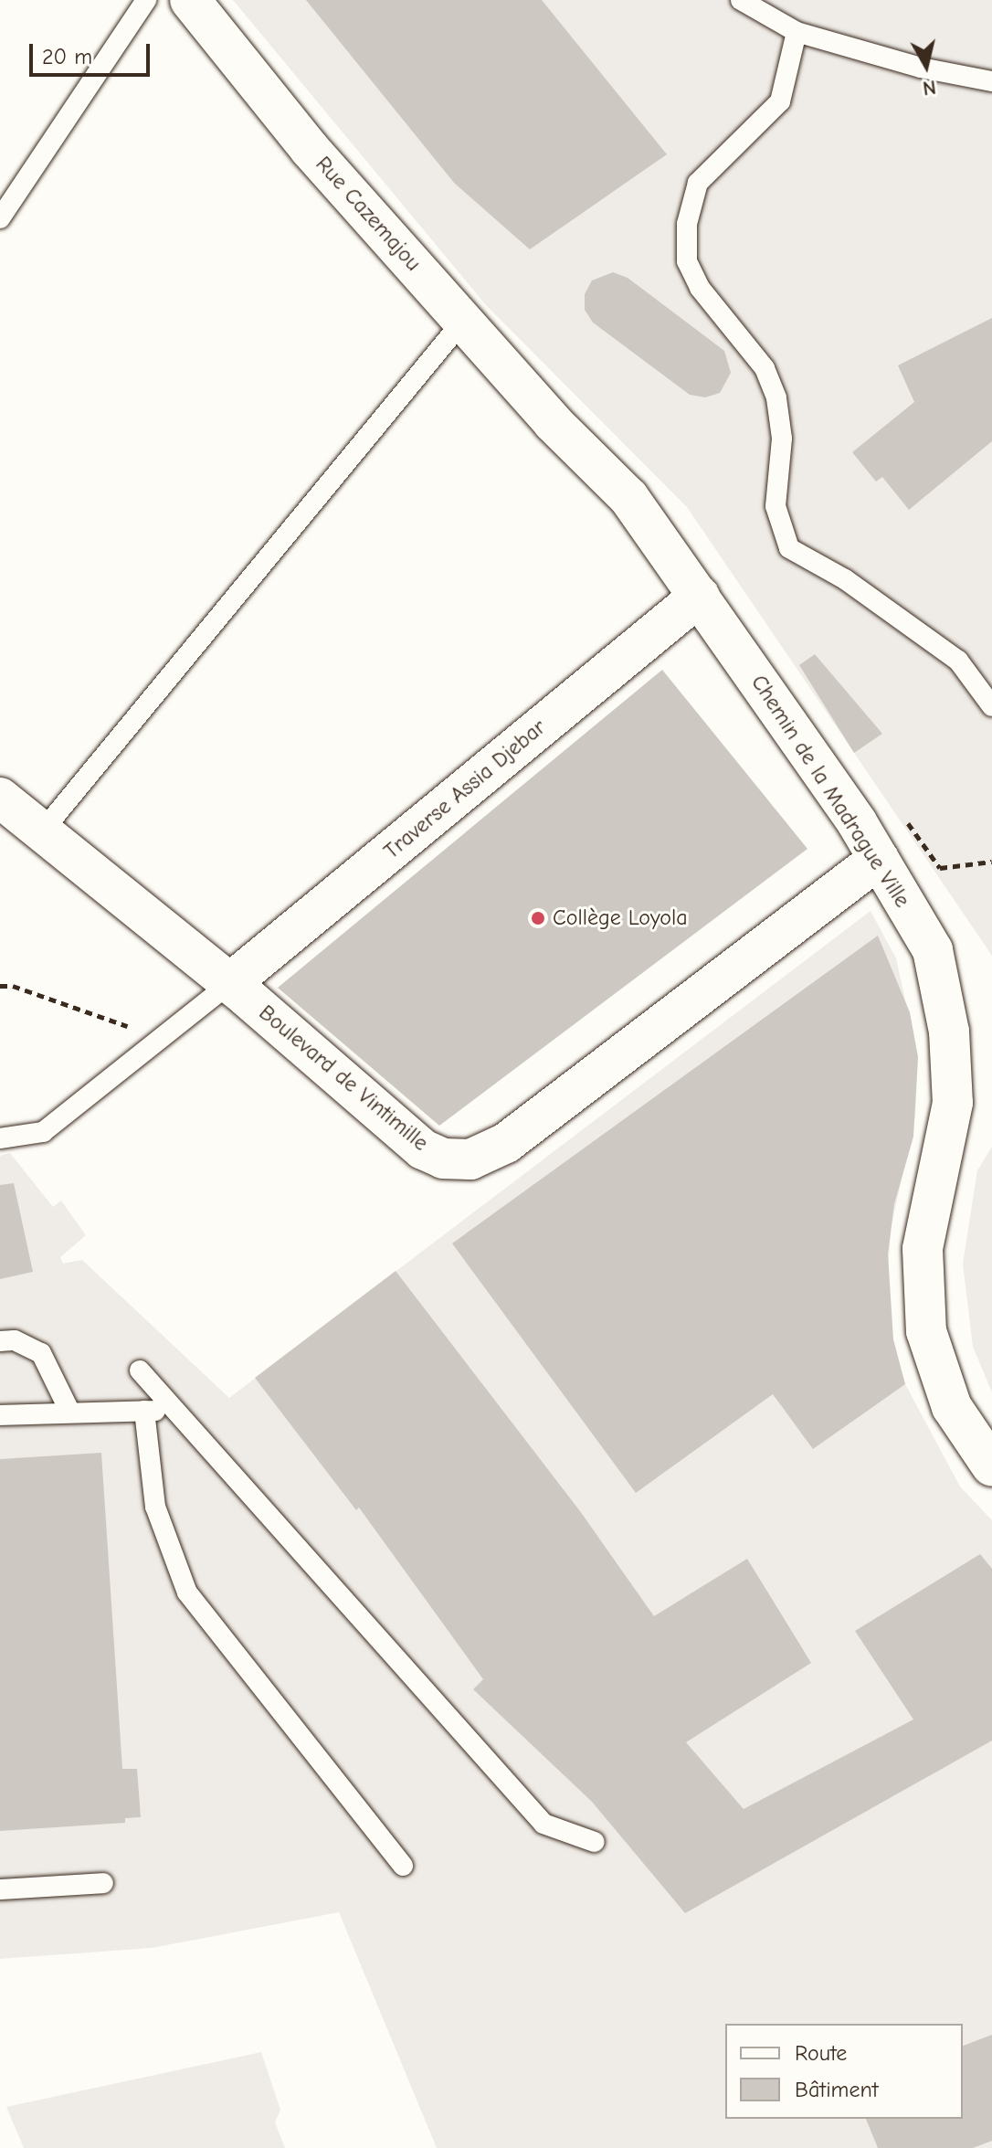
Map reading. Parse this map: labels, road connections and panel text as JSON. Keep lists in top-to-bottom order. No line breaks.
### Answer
{"streets":{"street":["Rue Cazemajou","Traverse Assia Djebar","Chemin de la Madrague Ville","Boulevard de Vintimille"]},"crossings":[["Rue Cazemajou","Chemin de la Madrague Ville"],["Traverse Assia Djebar","Chemin de la Madrague Ville"],["Traverse Assia Djebar","Boulevard de Vintimille"],["Chemin de la Madrague Ville","Boulevard de Vintimille"]],"places":["Collège Loyola"],"legend":["Route","Bâtiment"],"scale_bar":"20 m","north":"bottom"}
